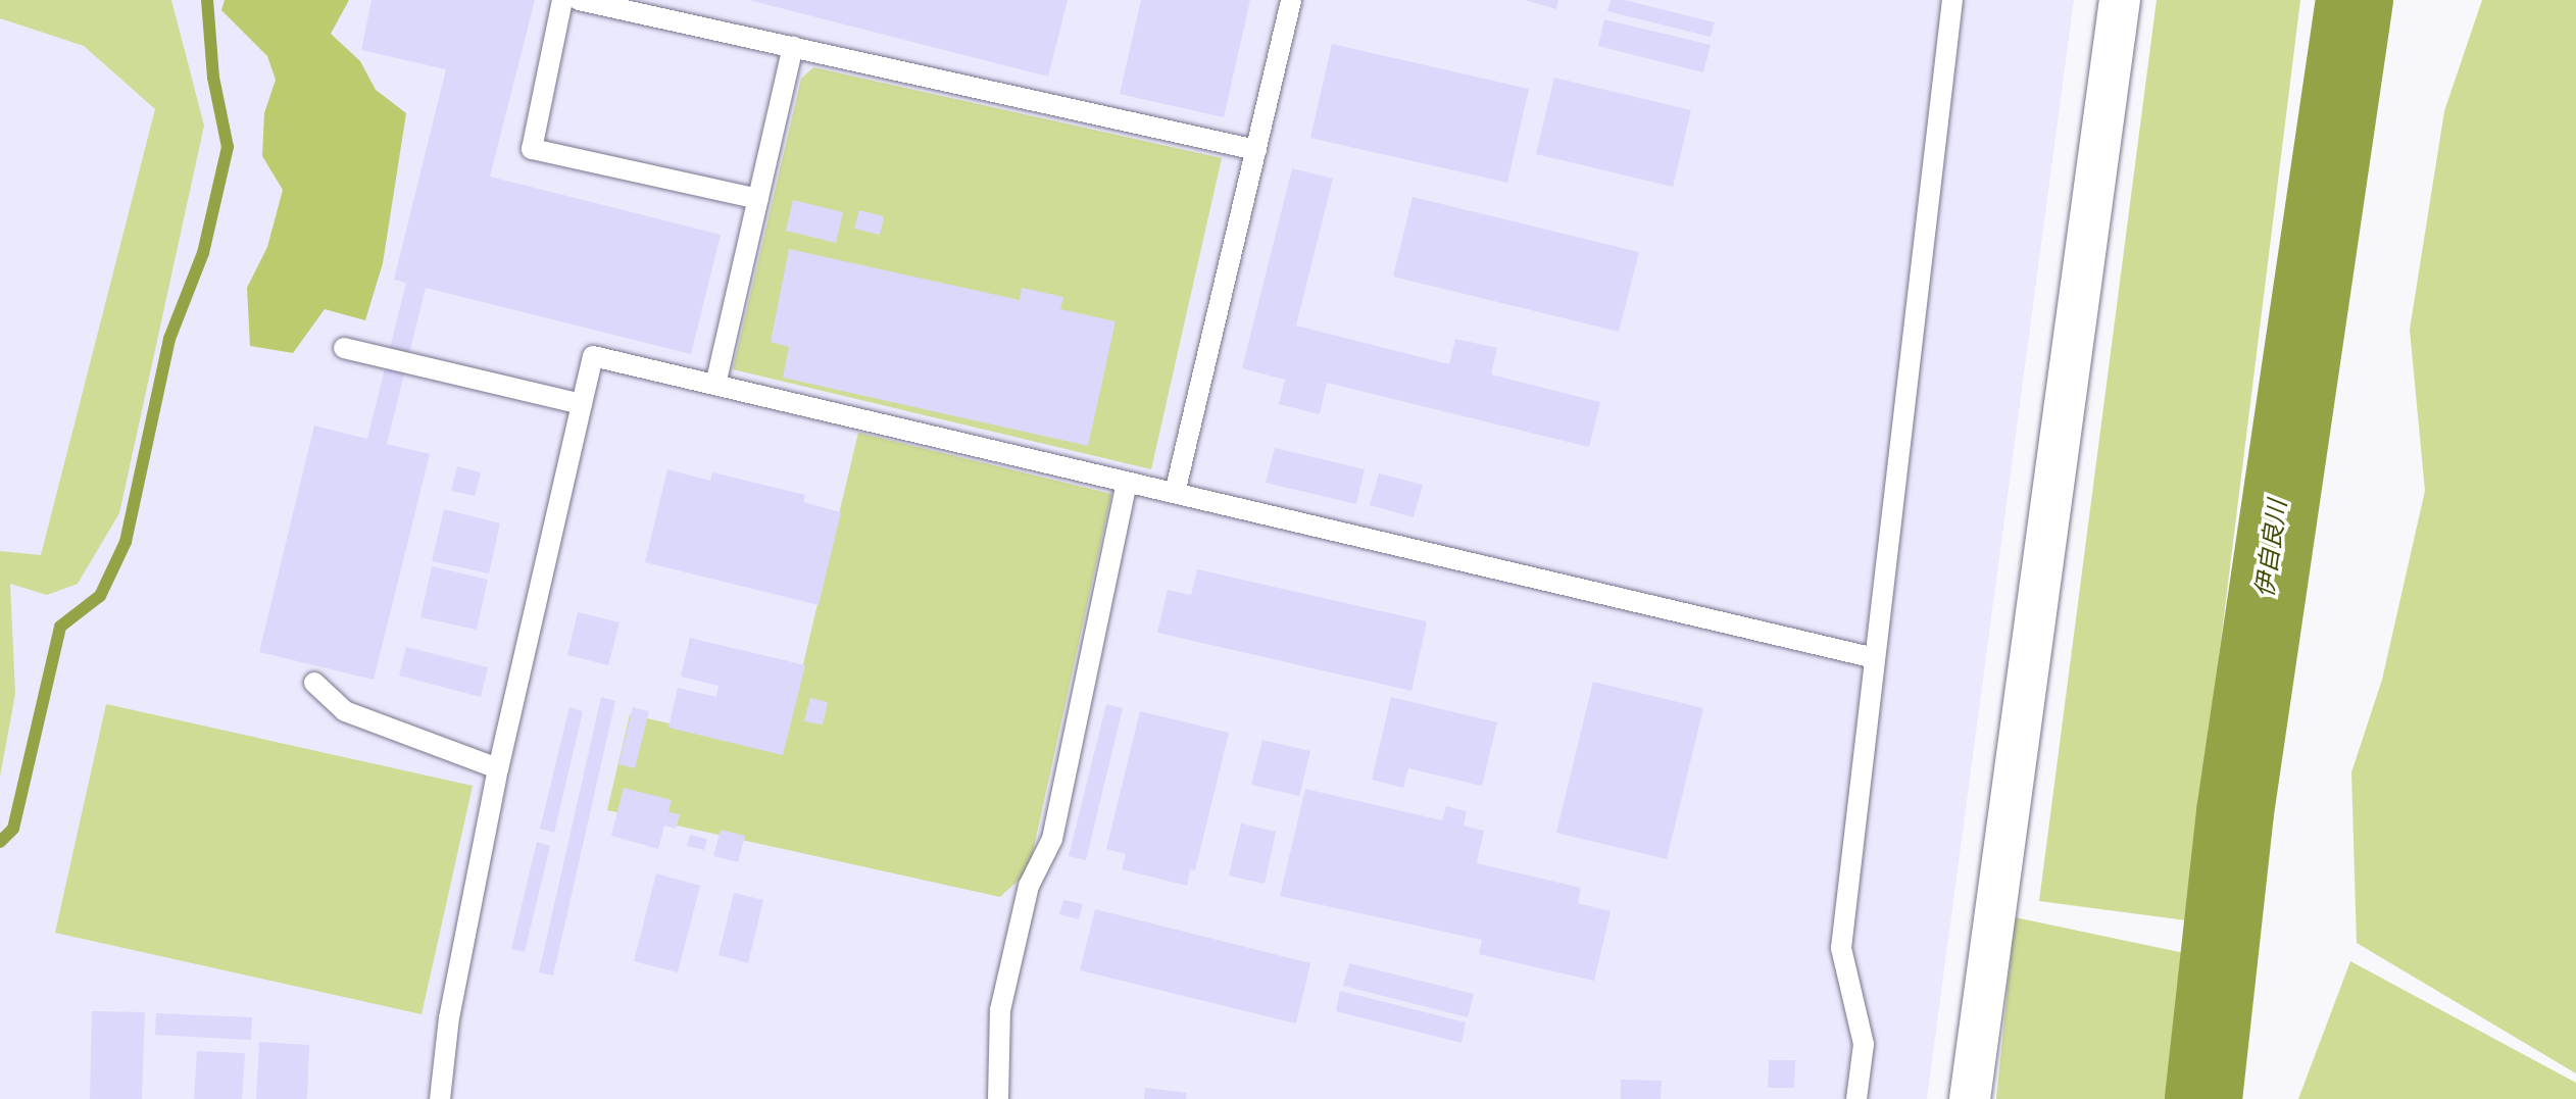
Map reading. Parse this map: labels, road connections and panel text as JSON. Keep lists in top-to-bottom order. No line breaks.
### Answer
{"water":["伊自良川"]}
